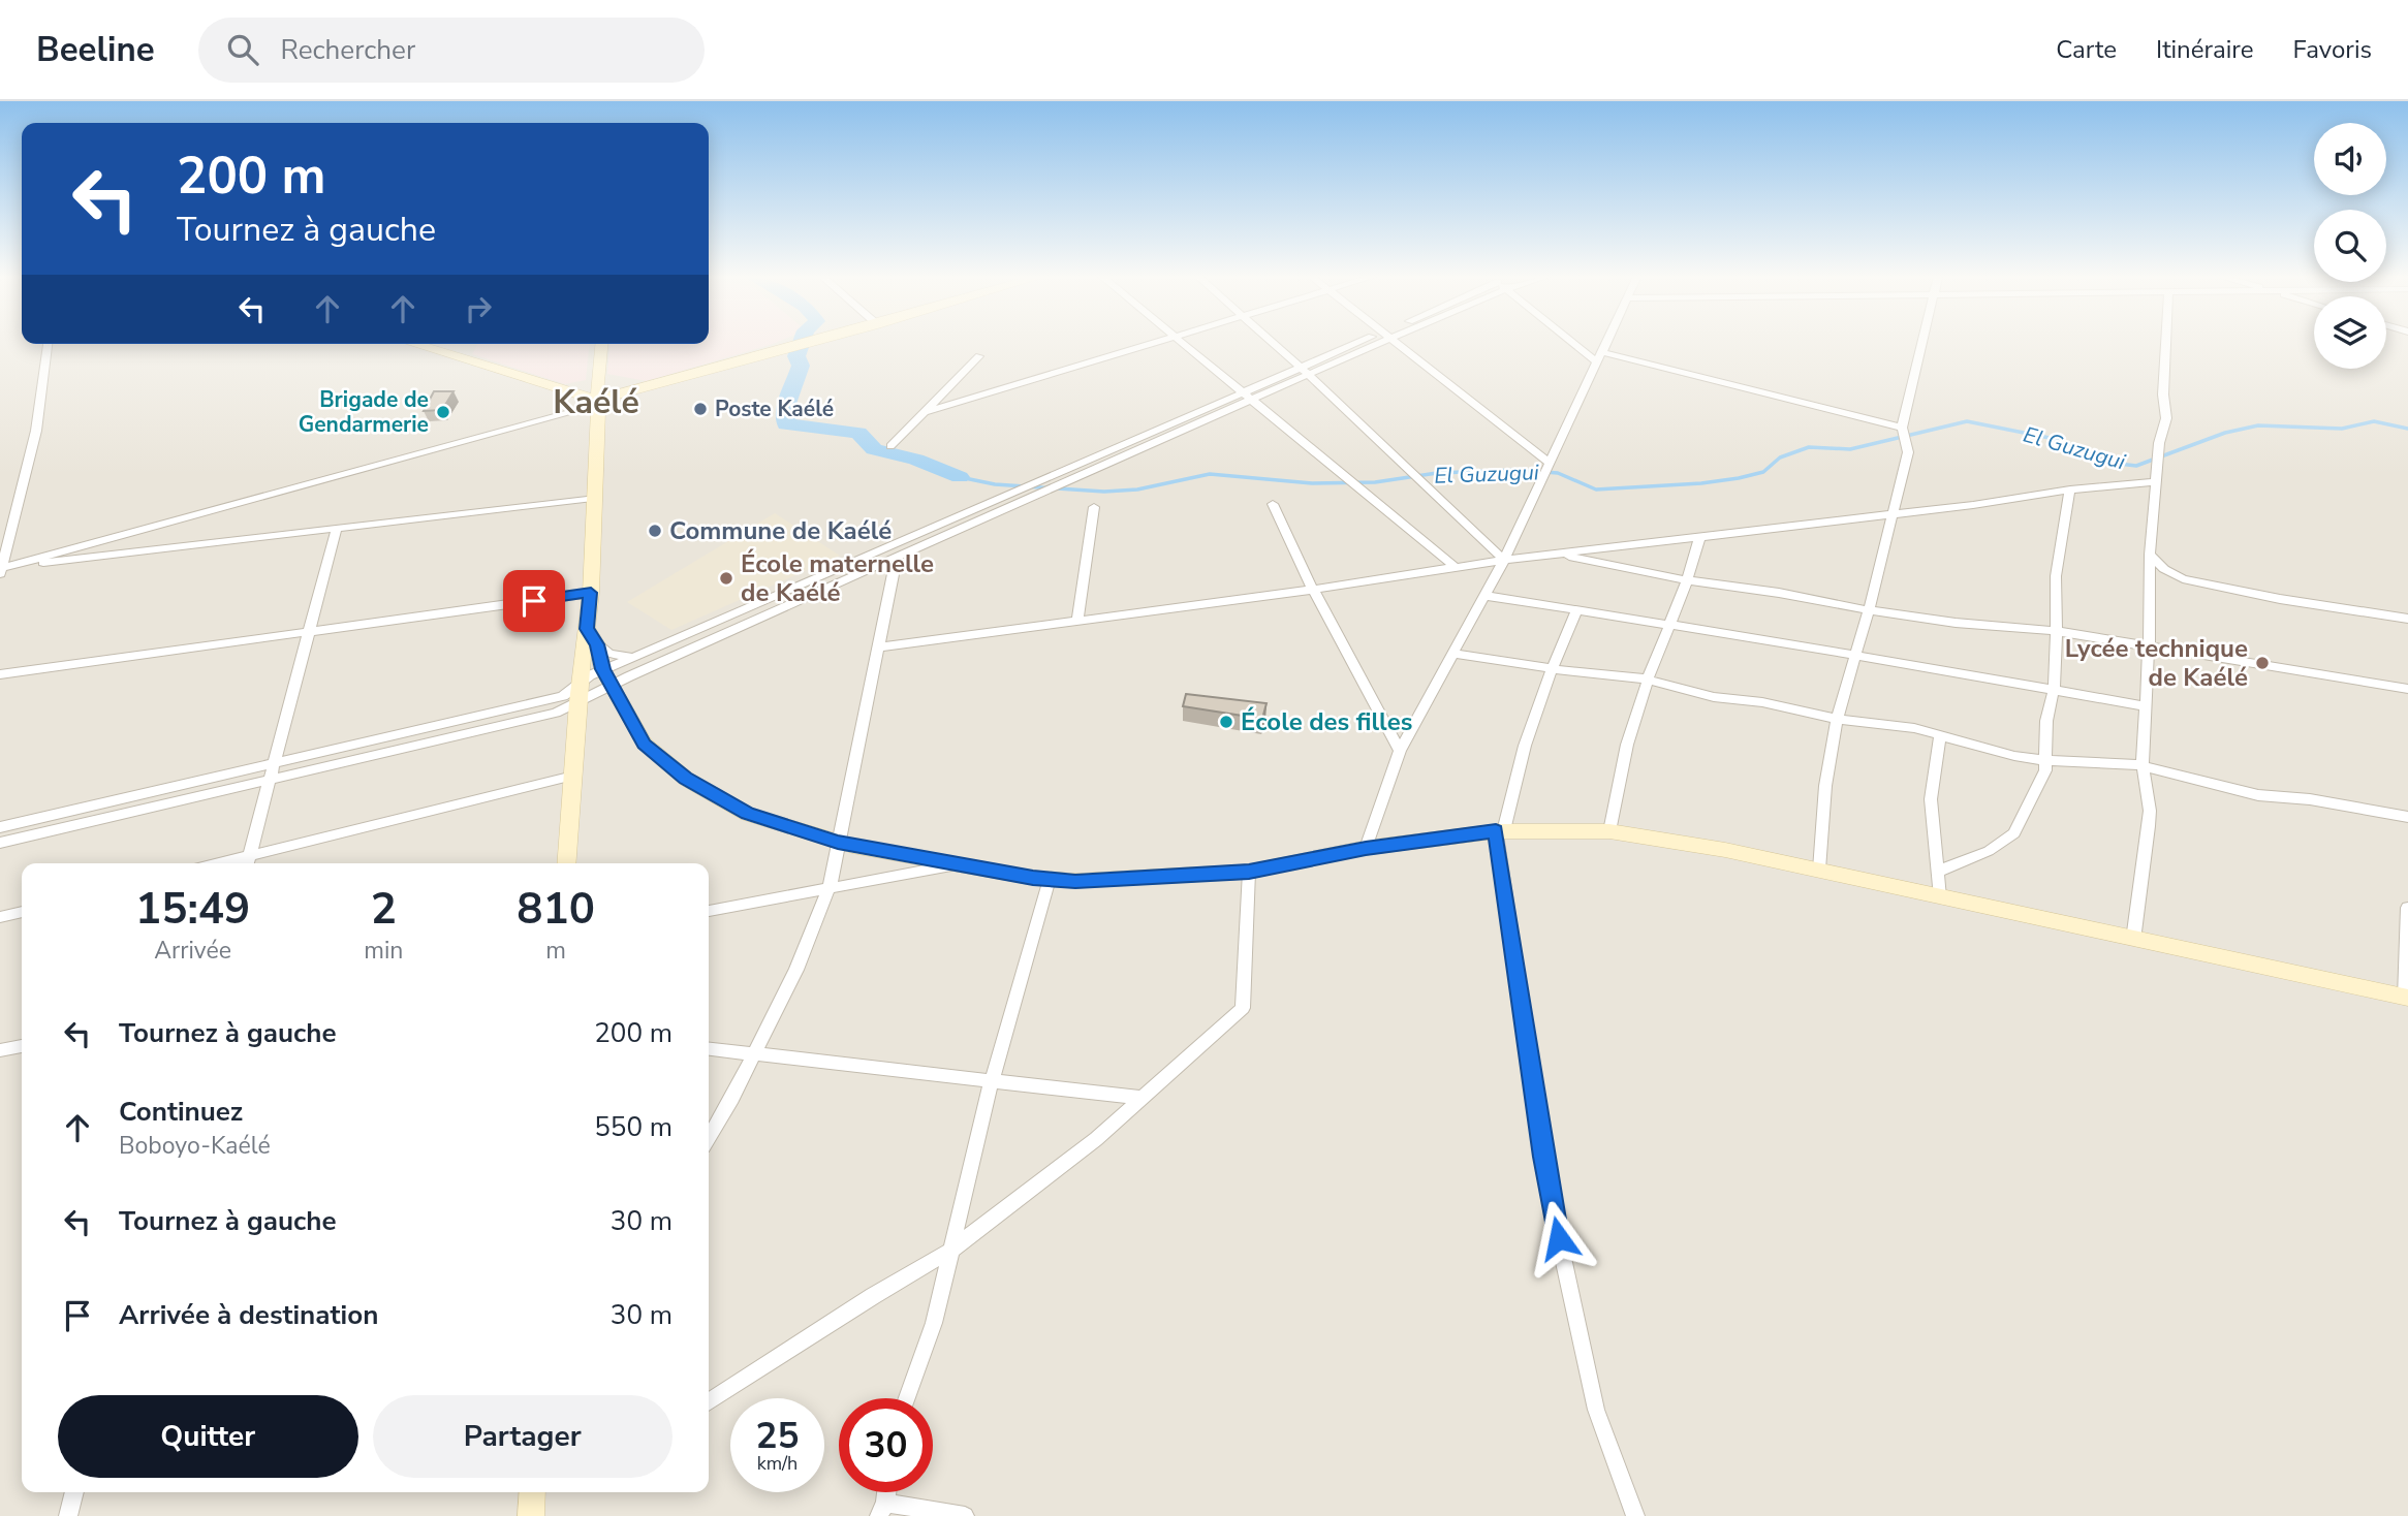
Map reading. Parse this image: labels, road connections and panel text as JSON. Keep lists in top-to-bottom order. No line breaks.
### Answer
{"districts":["Kaélé"],"water":["El Guzugui"],"places":["Poste Kaélé","Brigade de Gendarmerie","Commune de Kaélé","École maternelle de Kaélé","Lycée technique de Kaélé","École des filles"],"page":{"header":"Beeline","search":"Rechercher","nav":["Carte","Itinéraire","Favoris"],"turn":["200 m","Tournez à gauche"],"eta":["15:49","Arrivée","2","min","810","m"],"list":[{"name":"Tournez à gauche","value":"200 m"},{"name":"Continuez","note":"Boboyo-Kaélé","value":"550 m"},{"name":"Tournez à gauche","value":"30 m"},{"name":"Arrivée à destination","value":"30 m"}],"buttons":["Quitter","Partager"],"speed":"25 km/h","limit":"30"}}
